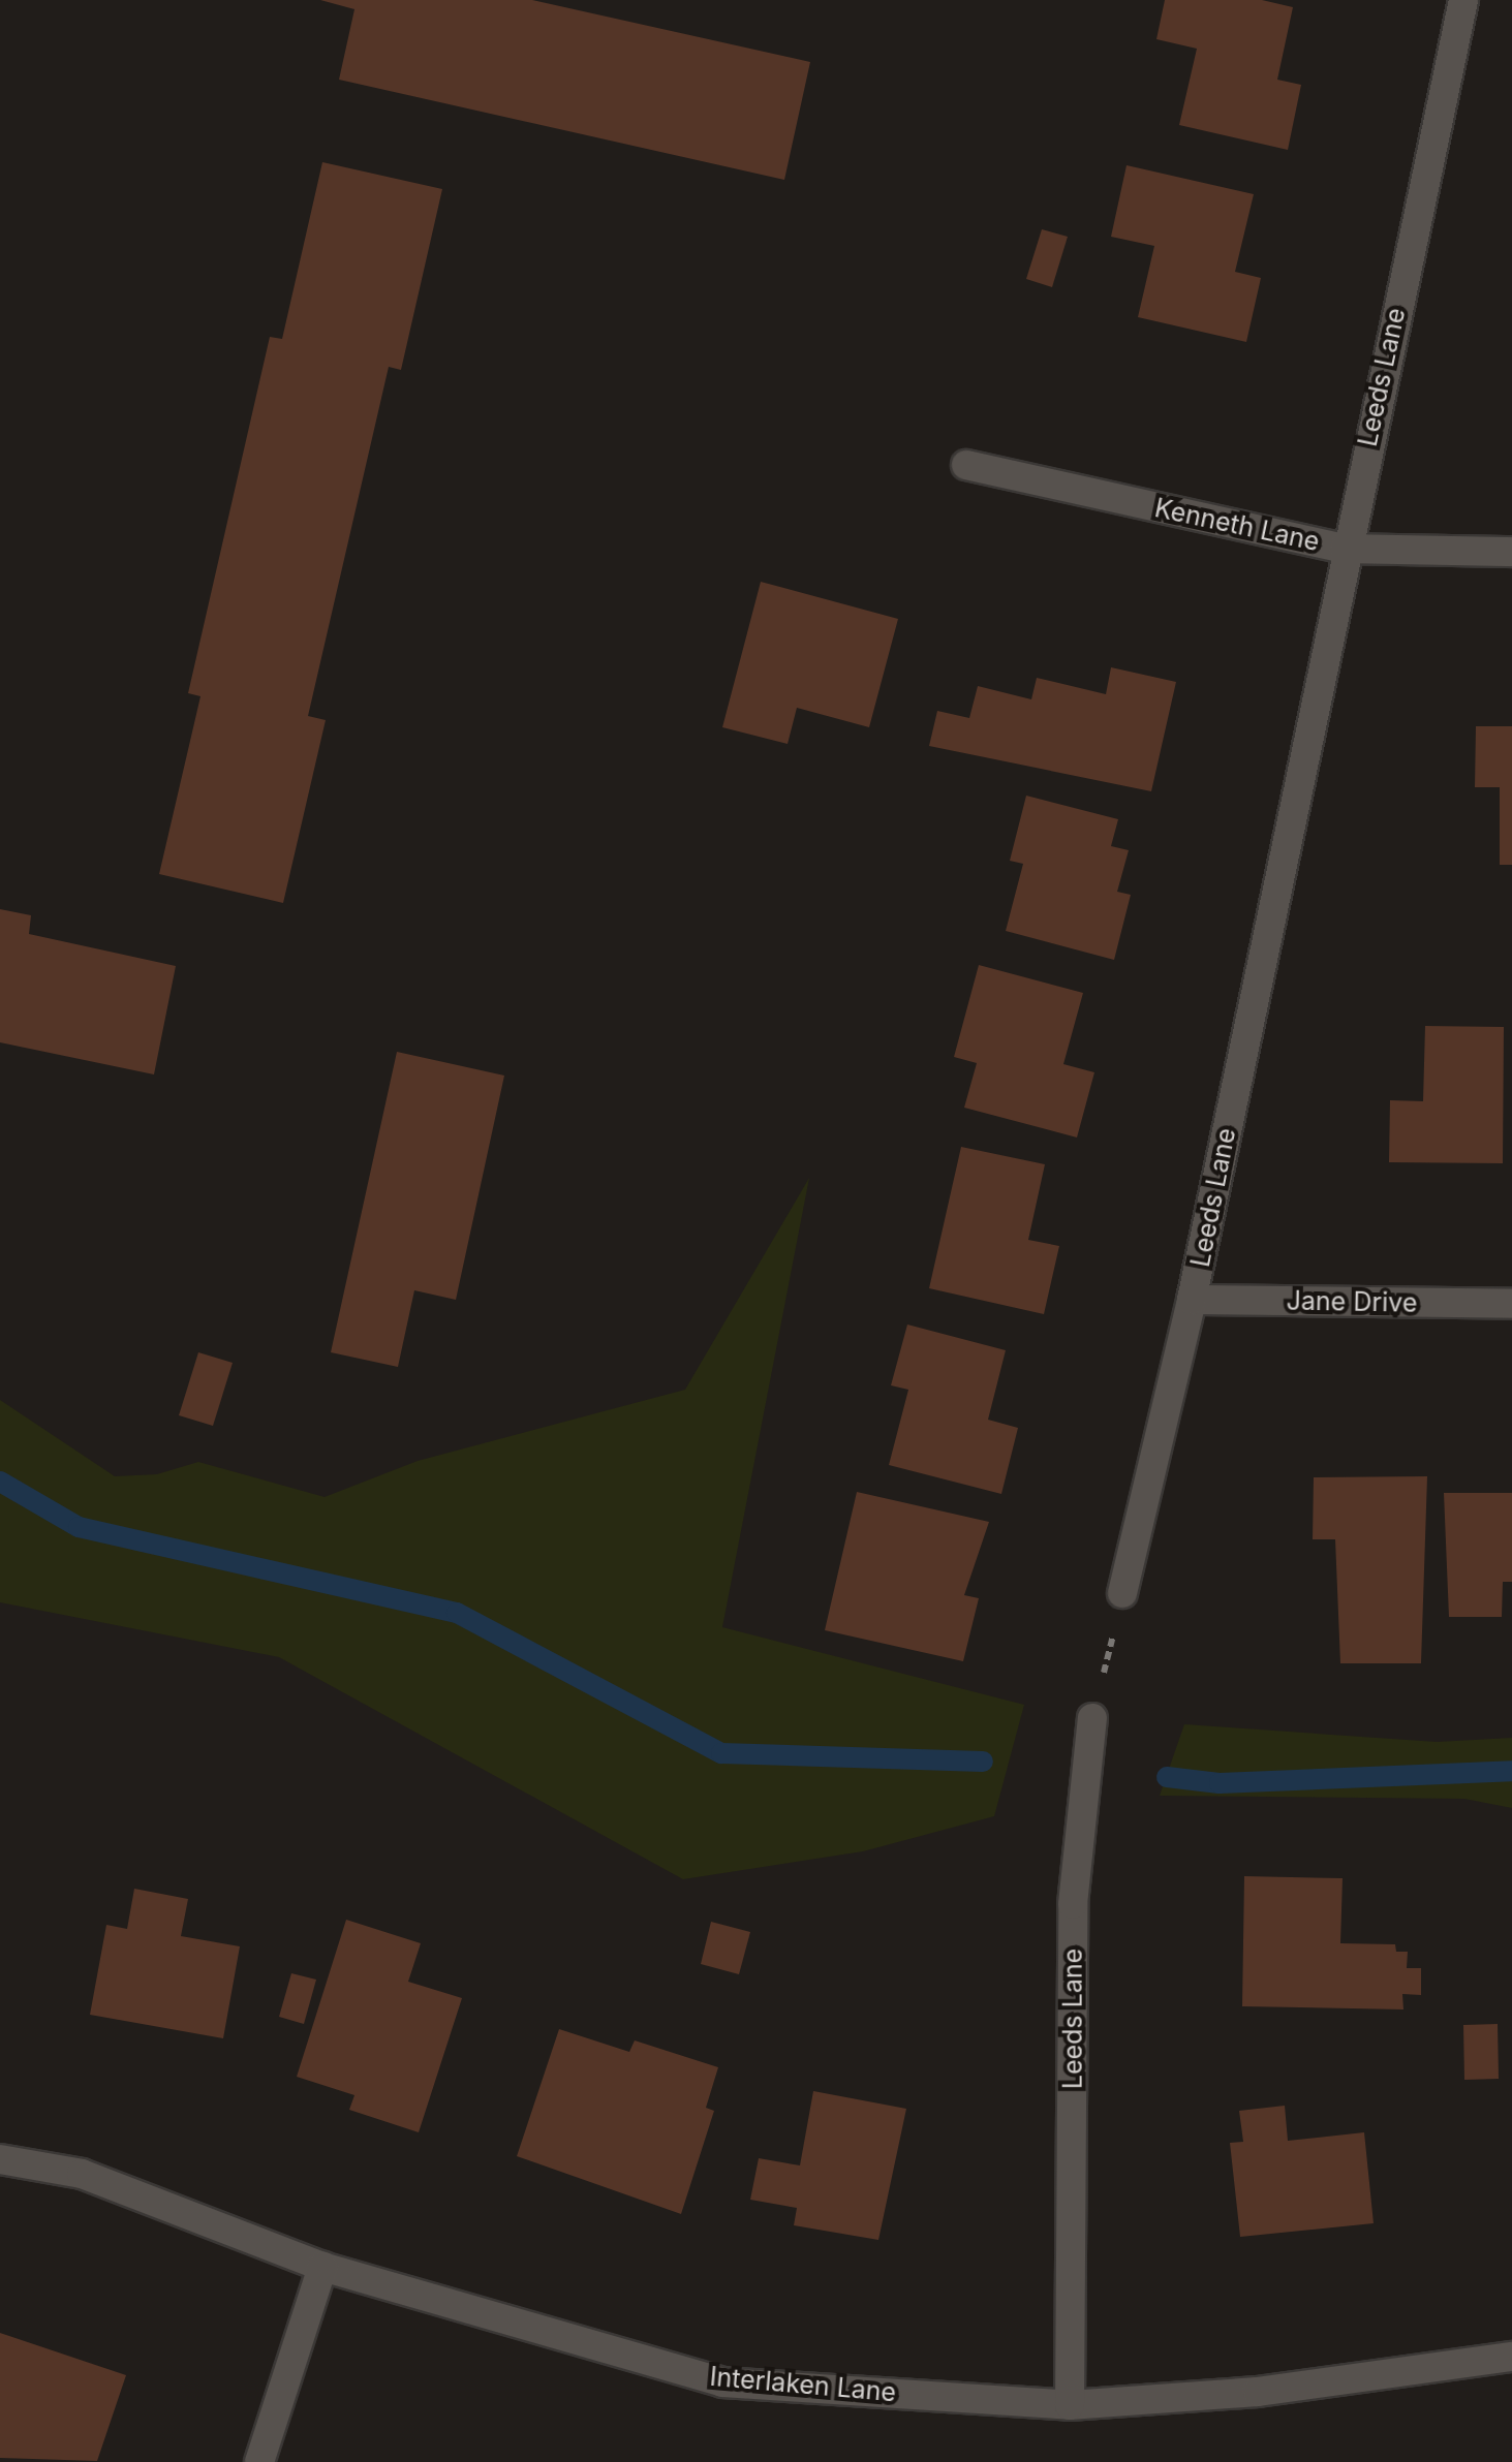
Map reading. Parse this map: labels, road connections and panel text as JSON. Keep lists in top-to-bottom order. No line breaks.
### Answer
{"streets":{"street":["Leeds Lane","Kenneth Lane","Jane Drive","Interlaken Lane"]},"crossings":[["Leeds Lane","Kenneth Lane"],["Leeds Lane","Jane Drive"],["Leeds Lane","Interlaken Lane"]]}
